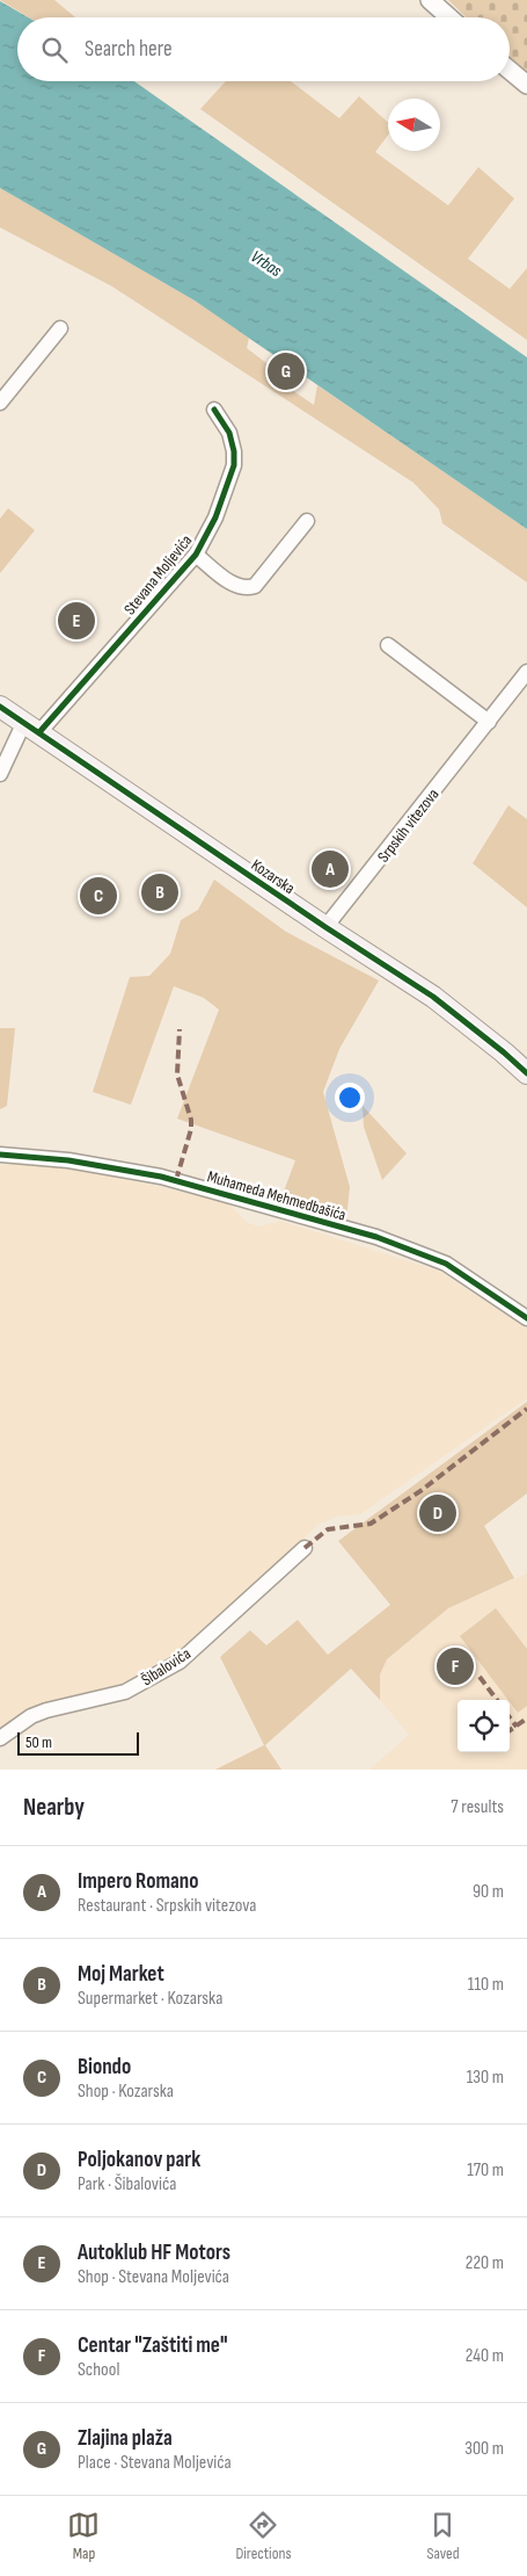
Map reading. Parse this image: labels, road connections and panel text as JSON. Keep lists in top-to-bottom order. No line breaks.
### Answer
{"streets":{"main road":["Kozarska"],"street":["Stevana Moljevića","Srpskih vitezova","Muhameda Mehmedbašića","Šibalovića"]},"crossings":[["Stevana Moljevića","Kozarska"],["Srpskih vitezova","Kozarska"]],"water":["Vrbas"],"scale_bar":"50 m","north":"left","page":{"search":"Search here","pins":["G","E","A","B","C","D","F"],"scale":"50 m","heading":["Nearby","7 results"],"list":[{"mark":"A","name":"Impero Romano","note":"Restaurant · Srpskih vitezova","value":"90 m"},{"mark":"B","name":"Moj Market","note":"Supermarket · Kozarska","value":"110 m"},{"mark":"C","name":"Biondo","note":"Shop · Kozarska","value":"130 m"},{"mark":"D","name":"Poljokanov park","note":"Park · Šibalovića","value":"170 m"},{"mark":"E","name":"Autoklub HF Motors","note":"Shop · Stevana Moljevića","value":"220 m"},{"mark":"F","name":"Centar \"Zaštiti me\"","note":"School","value":"240 m"},{"mark":"G","name":"Zlajina plaža","note":"Place · Stevana Moljevića","value":"300 m"}],"nav":["Map","Directions","Saved"]}}
